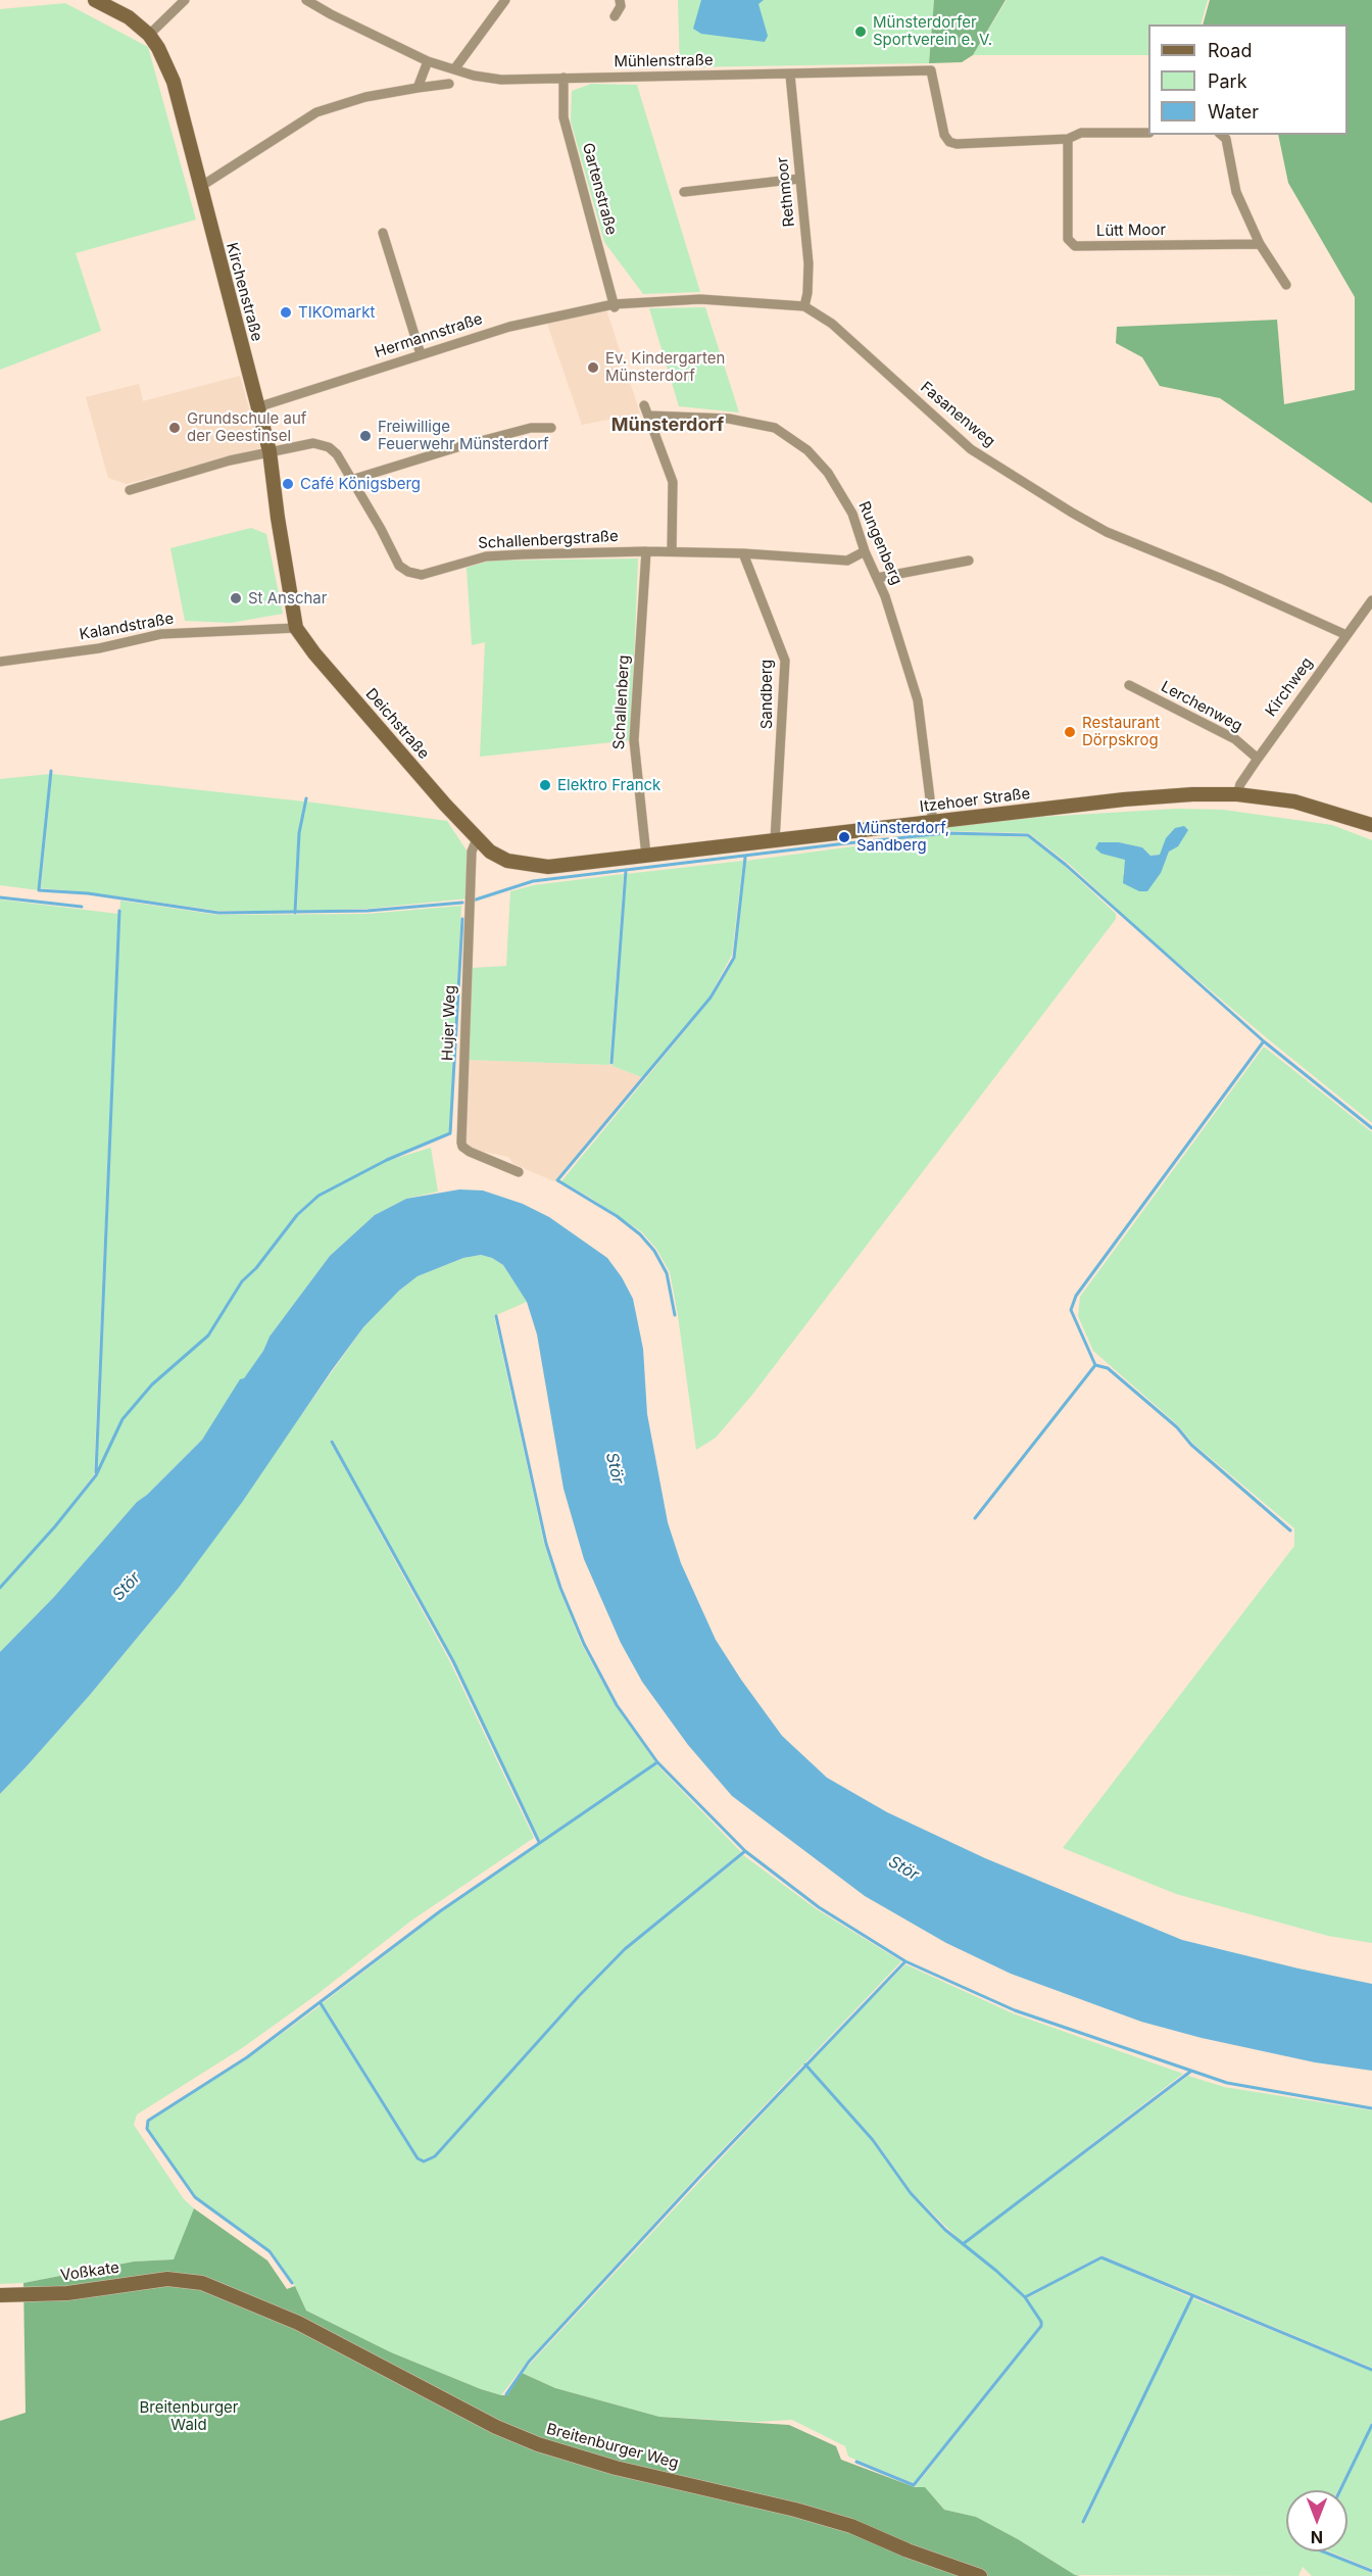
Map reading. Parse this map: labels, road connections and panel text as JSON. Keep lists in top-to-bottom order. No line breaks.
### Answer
{"streets":{"street":["Mühlenstraße","Gartenstraße","Rethmoor","Lütt Moor","Kirchenstraße","Hermannstraße","Fasanenweg","Schallenbergstraße","Rungenberg","Kalandstraße","Kirchweg","Sandberg","Schallenberg","Lerchenweg","Deichstraße","Itzehoer Straße","Hujer Weg","Voßkate","Breitenburger Weg"]},"crossings":[["Mühlenstraße","Gartenstraße"],["Mühlenstraße","Rethmoor"],["Mühlenstraße","Lütt Moor"],["Gartenstraße","Hermannstraße"],["Gartenstraße","Fasanenweg"],["Rethmoor","Fasanenweg"],["Kirchenstraße","Hermannstraße"],["Kirchenstraße","Schallenbergstraße"],["Kirchenstraße","Kalandstraße"],["Kirchenstraße","Deichstraße"],["Hermannstraße","Fasanenweg"],["Fasanenweg","Kirchweg"],["Schallenbergstraße","Rungenberg"],["Schallenbergstraße","Sandberg"],["Schallenbergstraße","Schallenberg"],["Rungenberg","Itzehoer Straße"],["Kalandstraße","Deichstraße"],["Kirchweg","Lerchenweg"],["Kirchweg","Itzehoer Straße"],["Sandberg","Itzehoer Straße"],["Schallenberg","Itzehoer Straße"],["Deichstraße","Itzehoer Straße"],["Deichstraße","Hujer Weg"],["Itzehoer Straße","Hujer Weg"],["Voßkate","Breitenburger Weg"]],"districts":["Münsterdorf"],"water":["Stör"],"parks":["Breitenburger Wald"],"places":["Münsterdorfer Sportverein e. V.","TIKOmarkt","Ev. Kindergarten Münsterdorf","Grundschule auf der Geestinsel","Freiwillige Feuerwehr Münsterdorf","Café Königsberg","St Anschar","Restaurant Dörpskrog","Elektro Franck","Münsterdorf, Sandberg"],"legend":["Road","Park","Water"],"north":"bottom"}
